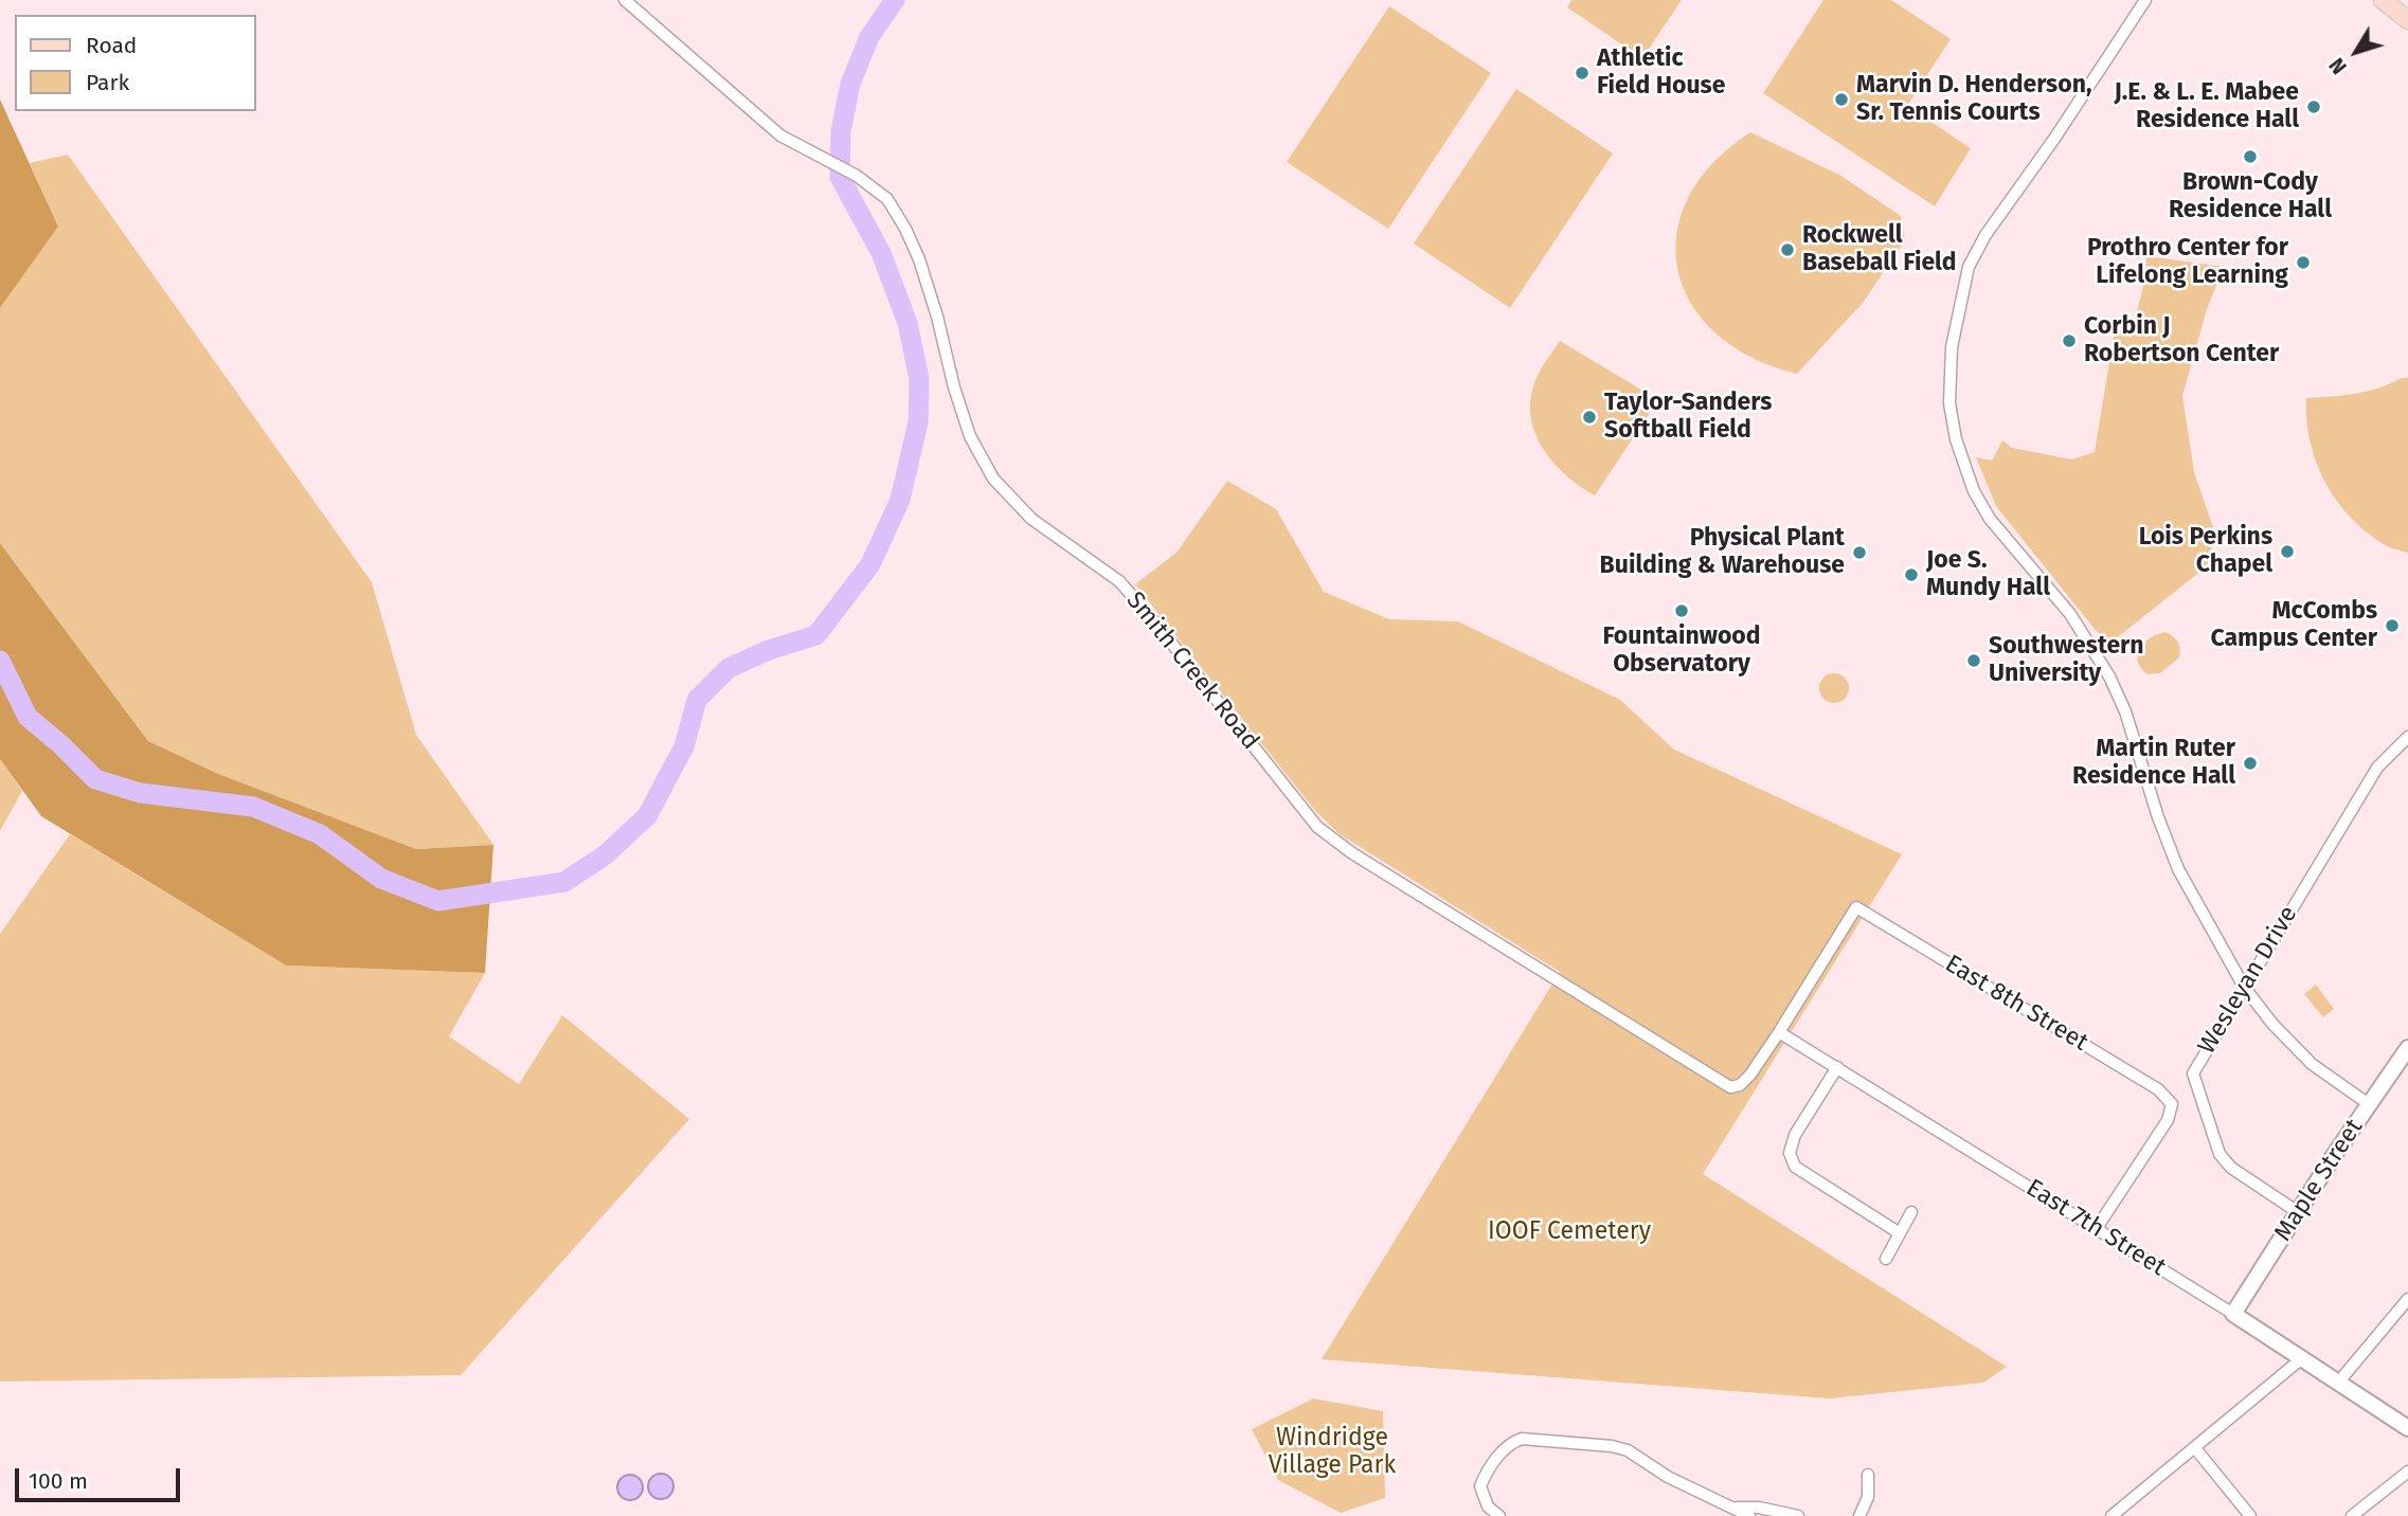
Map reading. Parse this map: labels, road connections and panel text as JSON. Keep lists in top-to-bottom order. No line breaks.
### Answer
{"streets":{"street":["Smith Creek Road","Wesleyan Drive","East 8th Street","Maple Street","East 7th Street"]},"crossings":[["Smith Creek Road","East 8th Street"],["Smith Creek Road","East 7th Street"],["Wesleyan Drive","Maple Street"],["East 8th Street","East 7th Street"],["Maple Street","East 7th Street"]],"parks":["IOOF Cemetery","Windridge Village Park"],"places":["Athletic Field House","Marvin D. Henderson, Sr. Tennis Courts","J.E. & L. E. Mabee Residence Hall","Brown-Cody Residence Hall","Rockwell Baseball Field","Prothro Center for Lifelong Learning","Corbin J Robertson Center","Taylor-Sanders Softball Field","Lois Perkins Chapel","Physical Plant Building & Warehouse","Joe S. Mundy Hall","Fountainwood Observatory","McCombs Campus Center","Southwestern University","Martin Ruter Residence Hall"],"legend":["Road","Park"],"scale_bar":"100 m","north":"bottom left"}
